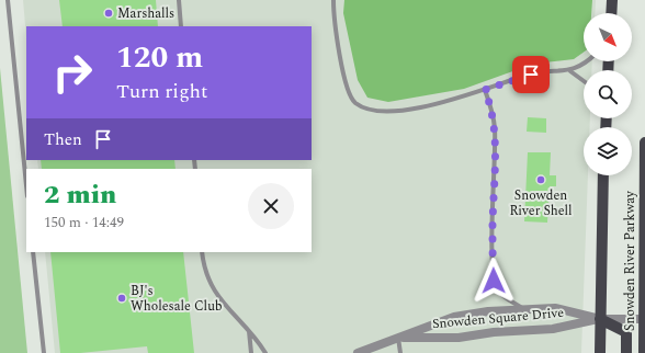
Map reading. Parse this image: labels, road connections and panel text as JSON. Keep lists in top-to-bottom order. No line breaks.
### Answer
{"streets":{"main road":["Snowden River Parkway"],"street":["Snowden Square Drive"]},"crossings":[["Snowden River Parkway","Snowden Square Drive"]],"places":["Marshalls","Snowden River Shell","BJ's Wholesale Club"],"north":"bottom right","page":{"turn":["120 m","Turn right"],"then":"Then","heading":["2 min","150 m · 14:49"]}}
